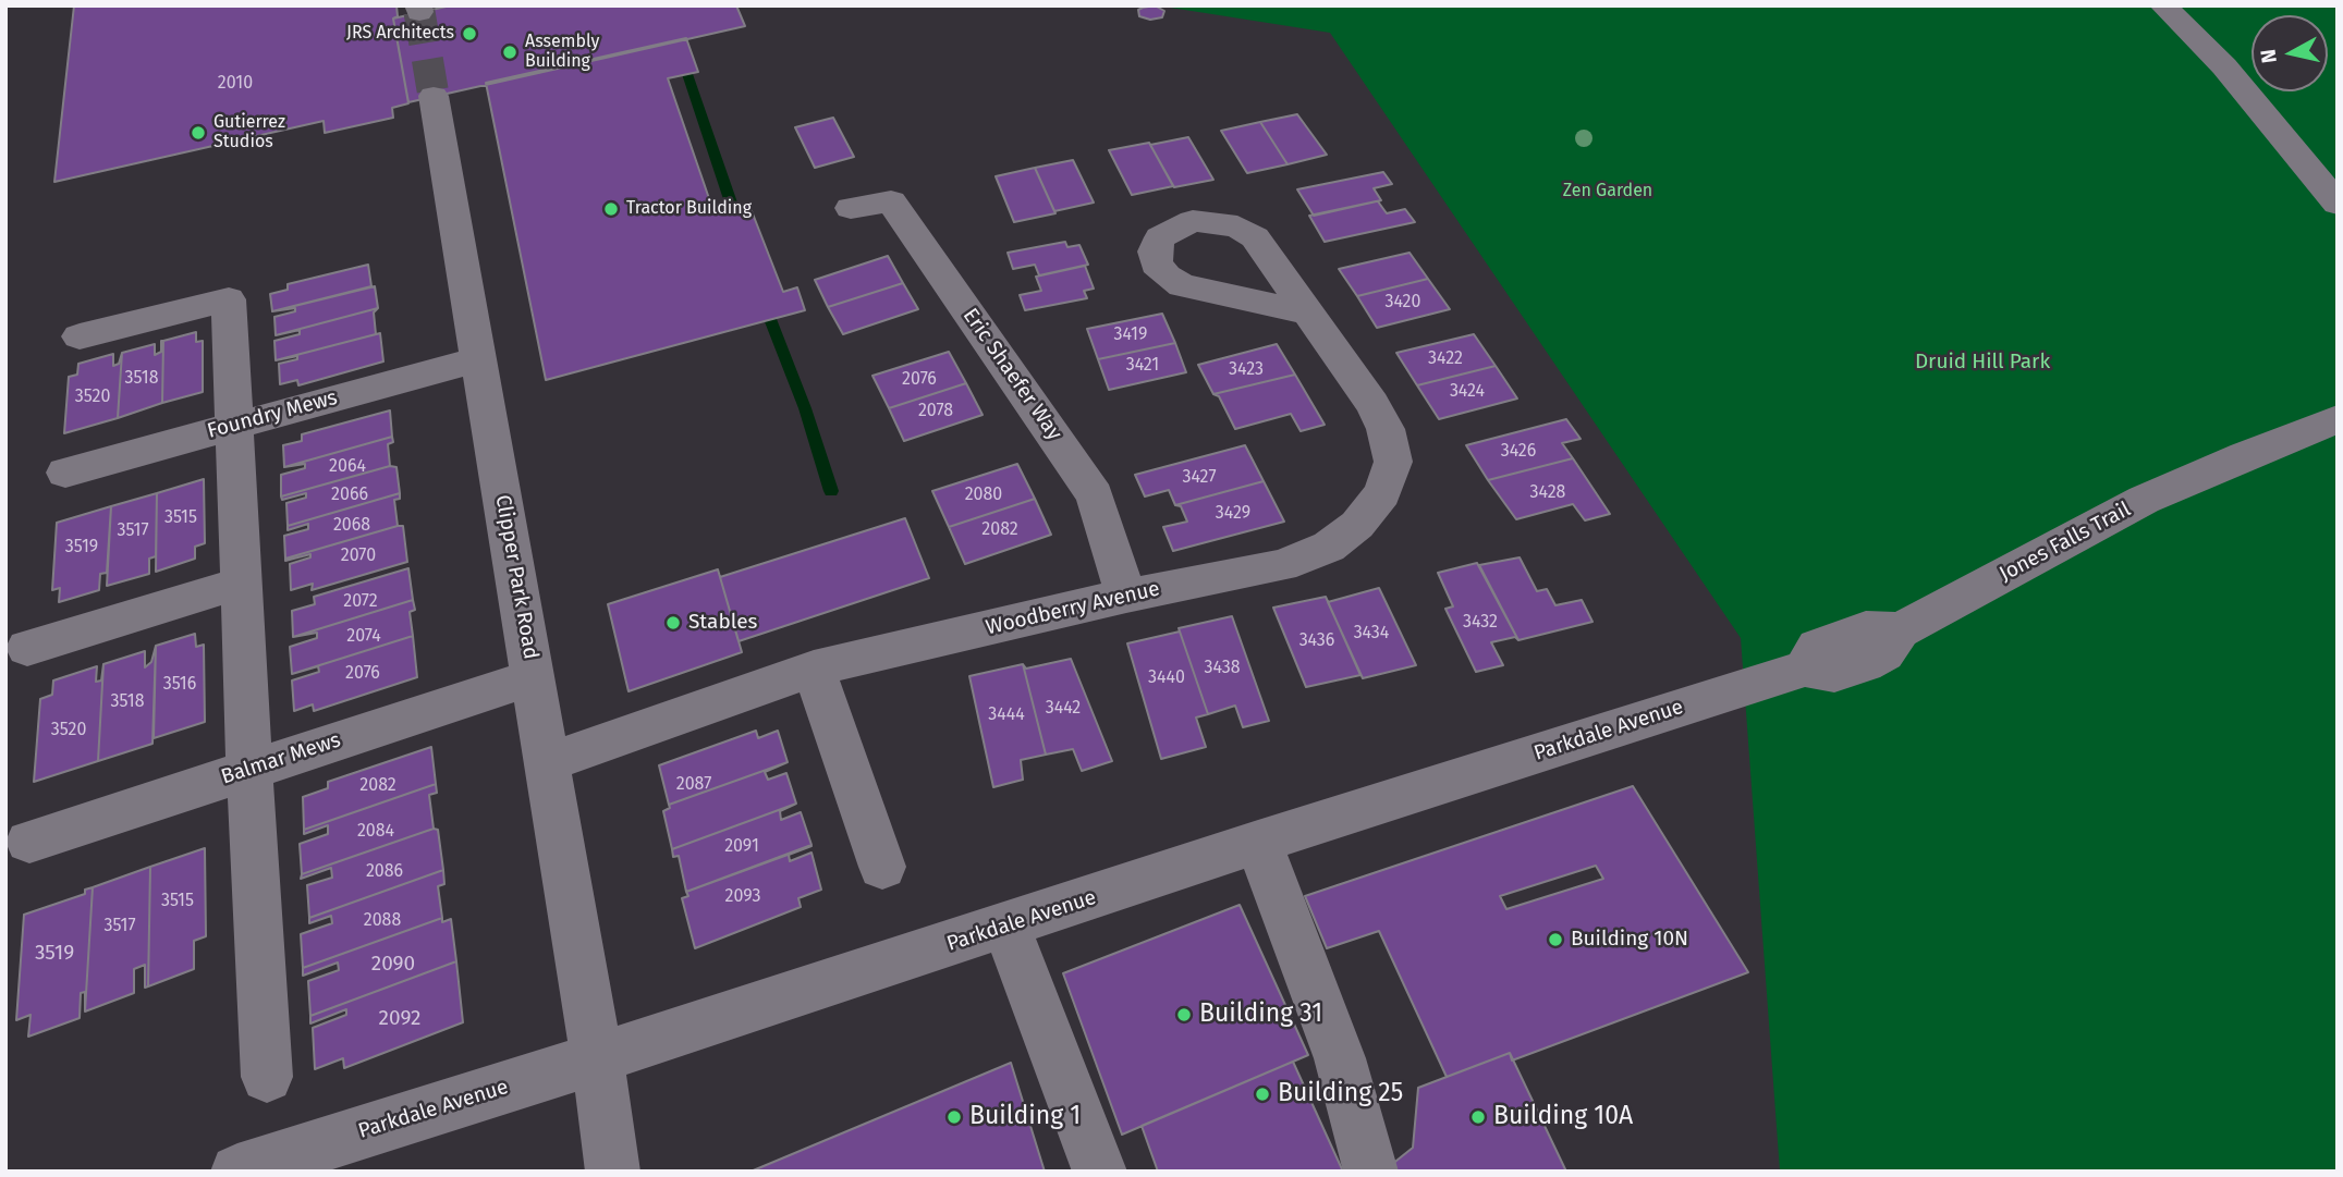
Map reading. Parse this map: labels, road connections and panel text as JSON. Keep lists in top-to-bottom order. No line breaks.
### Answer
{"streets":{"street":["Eric Shaefer Way","Foundry Mews","Jones Falls Trail","Clipper Park Road","Woodberry Avenue","Parkdale Avenue","Balmar Mews"]},"crossings":[["Eric Shaefer Way","Woodberry Avenue"],["Foundry Mews","Clipper Park Road"],["Jones Falls Trail","Parkdale Avenue"],["Clipper Park Road","Woodberry Avenue"],["Clipper Park Road","Parkdale Avenue"],["Clipper Park Road","Balmar Mews"]],"parks":["Zen Garden","Druid Hill Park"],"places":["JRS Architects","Assembly Building","Gutierrez Studios","Tractor Building","Stables","Building 10N","Building 31","Building 25","Building 1","Building 10A"],"house_numbers":["2010","3420","3419","3422","3421","3423","3518","2076","3424","3520","2078","3426","2064","3427","3428","2066","2080","3429","3515","2068","2082","3517","3519","2070","2072","3432","3434","2074","3436","3438","2076","3440","3516","3518","3442","3444","3520","2087","2082","2084","2091","2086","2093","3515","2088","3517","3519","2090","2092"],"north":"left"}
